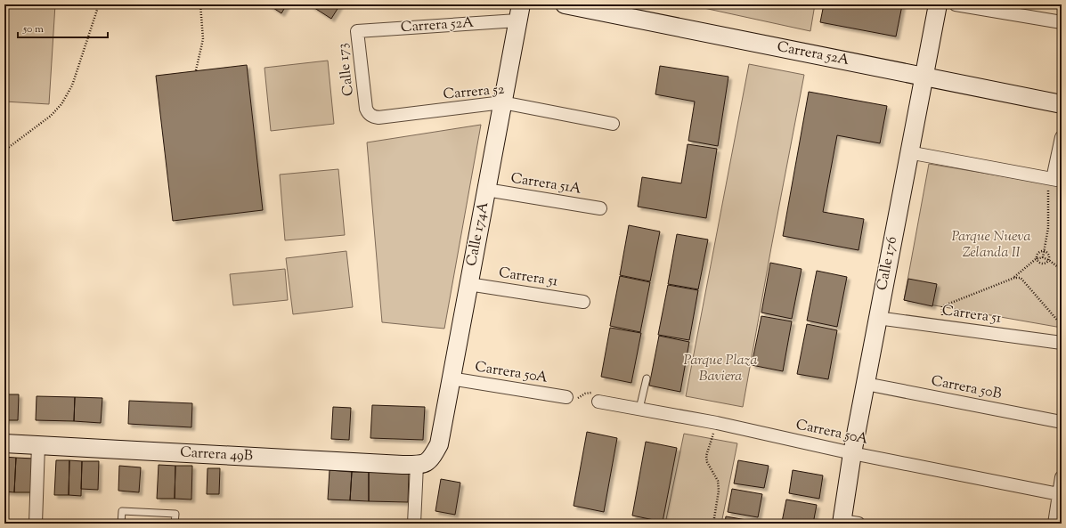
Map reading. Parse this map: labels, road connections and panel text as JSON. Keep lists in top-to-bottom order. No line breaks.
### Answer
{"streets":{"street":["Carrera 52A","Calle 173","Carrera 52","Carrera 51A","Calle 174A","Calle 176","Carrera 51","Carrera 50A","Carrera 50B","Carrera 49B"]},"crossings":[["Carrera 52A","Calle 173"],["Carrera 52A","Calle 174A"],["Carrera 52A","Calle 176"],["Calle 173","Carrera 52"],["Carrera 52","Calle 174A"],["Carrera 51A","Calle 174A"],["Calle 174A","Carrera 51"],["Calle 174A","Carrera 50A"],["Calle 174A","Carrera 49B"],["Calle 176","Carrera 51"],["Calle 176","Carrera 50A"],["Calle 176","Carrera 50B"]],"parks":["Parque Nueva Zelanda II","Parque Plaza Baviera"],"scale_bar":"50 m"}
